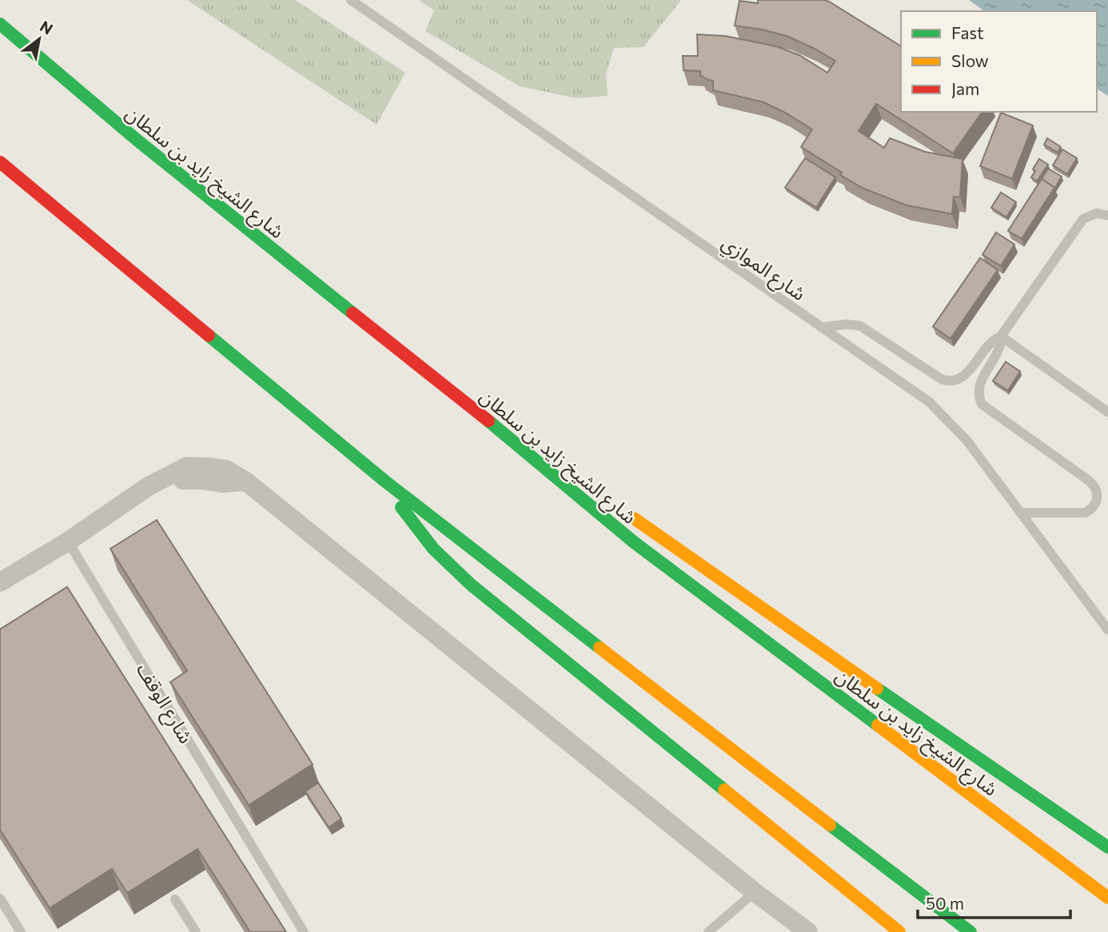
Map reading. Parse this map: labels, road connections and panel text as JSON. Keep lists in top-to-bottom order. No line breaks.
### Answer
{"streets":{"highway":["شارع الشيخ زايد بن سلطان"],"lane":["شارع الموازي","شارع الوقف"]},"legend":["Fast","Slow","Jam"],"scale_bar":"50 m","north":"top right"}
